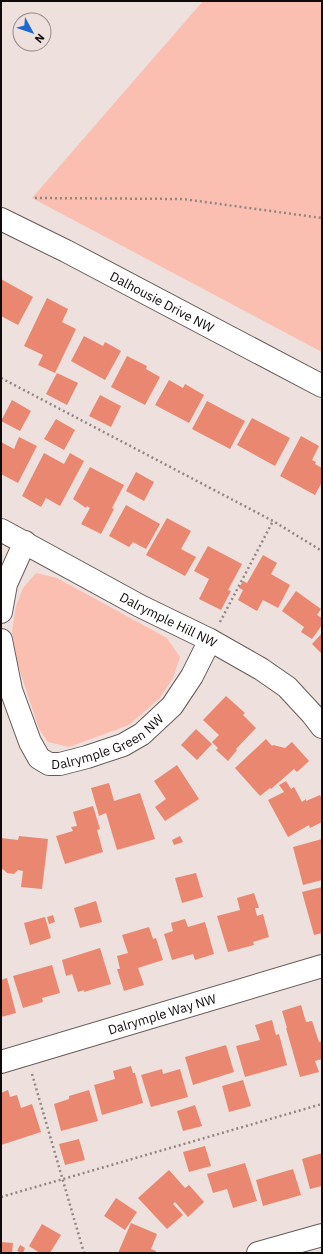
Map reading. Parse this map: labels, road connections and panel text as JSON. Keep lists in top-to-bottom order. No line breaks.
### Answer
{"streets":{"street":["Dalhousie Drive NW","Dalrymple Hill NW","Dalrymple Green NW","Dalrymple Way NW"]},"crossings":[["Dalrymple Hill NW","Dalrymple Green NW"]],"north":"bottom right"}
